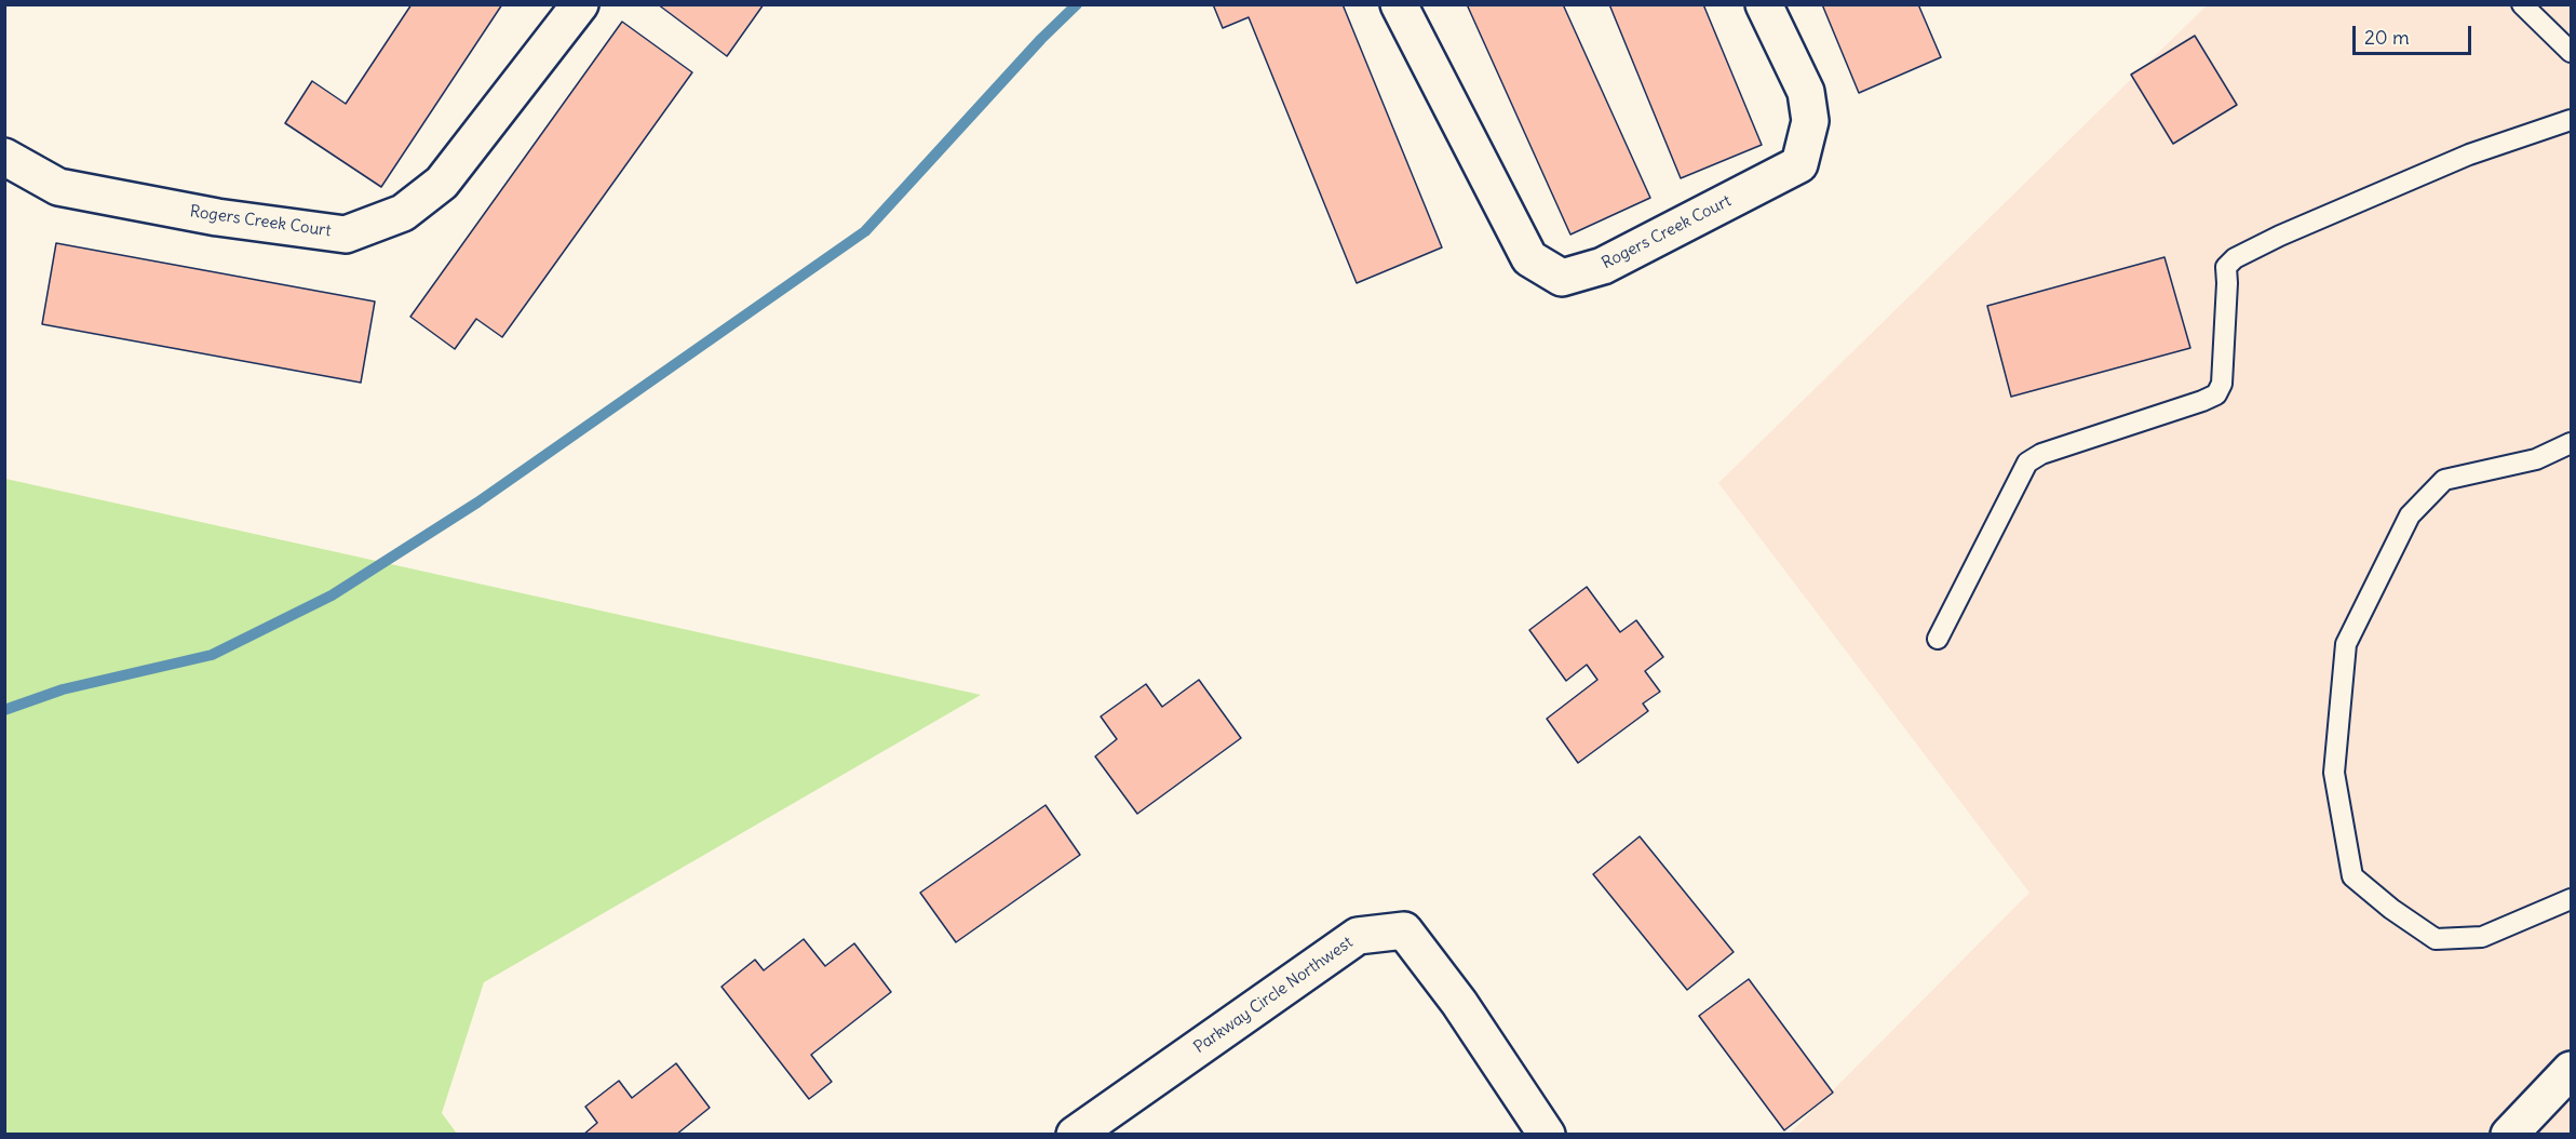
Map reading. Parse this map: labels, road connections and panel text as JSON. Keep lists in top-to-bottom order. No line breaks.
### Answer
{"streets":{"street":["Rogers Creek Court","Parkway Circle Northwest"]},"scale_bar":"20 m"}
